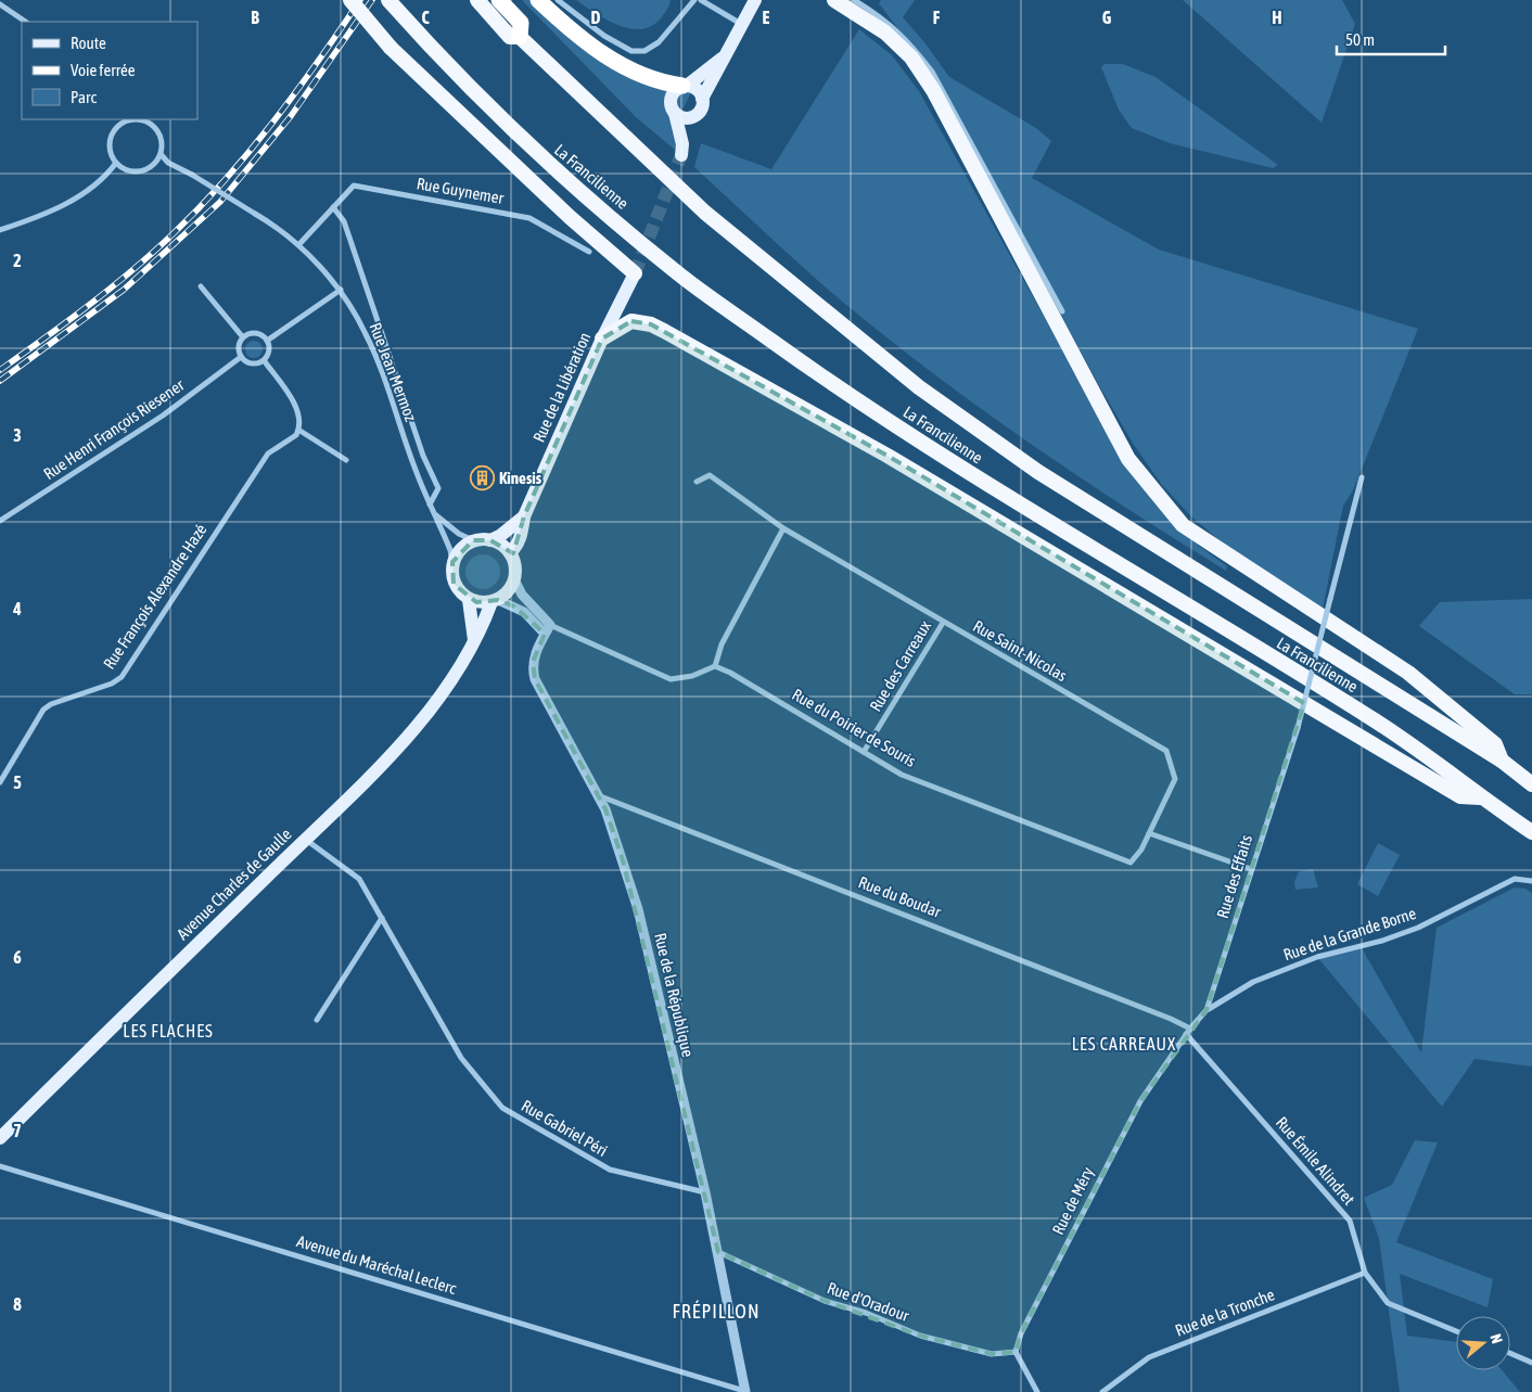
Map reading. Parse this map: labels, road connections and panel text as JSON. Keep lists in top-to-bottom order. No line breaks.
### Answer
{"streets":{"highway":["La Francilienne"],"main road":["Rue de la Libération","Avenue Charles de Gaulle"],"street":["Rue Guynemer","Rue Jean Mermoz","Rue Henri François Riesener","Rue François Alexandre Hazé","Rue Saint-Nicolas","Rue des Carreaux","Rue du Poirier de Souris","Rue des Effaits","Rue du Boudar","Rue de la Grande Borne","Rue de la République","Rue Gabriel Péri","Rue Émile Alindret","Rue de Méry","Avenue du Maréchal Leclerc","Rue d'Oradour","Rue de la Tronche"]},"crossings":[["Rue Guynemer","Rue Jean Mermoz"],["Rue Jean Mermoz","Rue de la Libération"],["Rue Jean Mermoz","Avenue Charles de Gaulle"],["Rue de la Libération","Avenue Charles de Gaulle"],["Rue Saint-Nicolas","Rue des Carreaux"],["Rue Saint-Nicolas","Rue du Poirier de Souris"],["Rue des Carreaux","Rue du Poirier de Souris"],["Rue des Effaits","Rue du Boudar"],["Rue des Effaits","Rue de la Grande Borne"],["Rue des Effaits","Rue de Méry"],["Avenue Charles de Gaulle","Rue Gabriel Péri"],["Rue du Boudar","Rue de la République"],["Rue du Boudar","Rue de Méry"],["Rue de la République","Rue Gabriel Péri"],["Rue de la République","Avenue du Maréchal Leclerc"],["Rue de la République","Rue d'Oradour"],["Rue Émile Alindret","Rue de Méry"],["Rue Émile Alindret","Rue de la Tronche"],["Rue de Méry","Rue d'Oradour"]],"districts":["LES FLACHES","LES CARREAUX","FRÉPILLON"],"places":{"building":["Kinesis"]},"legend":["Route","Voie ferrée","Parc"],"scale_bar":"50 m","north":"right","grid":{"columns":["B","C","D","E","F","G","H"],"rows":["2","3","4","5","6","7","8"]}}
